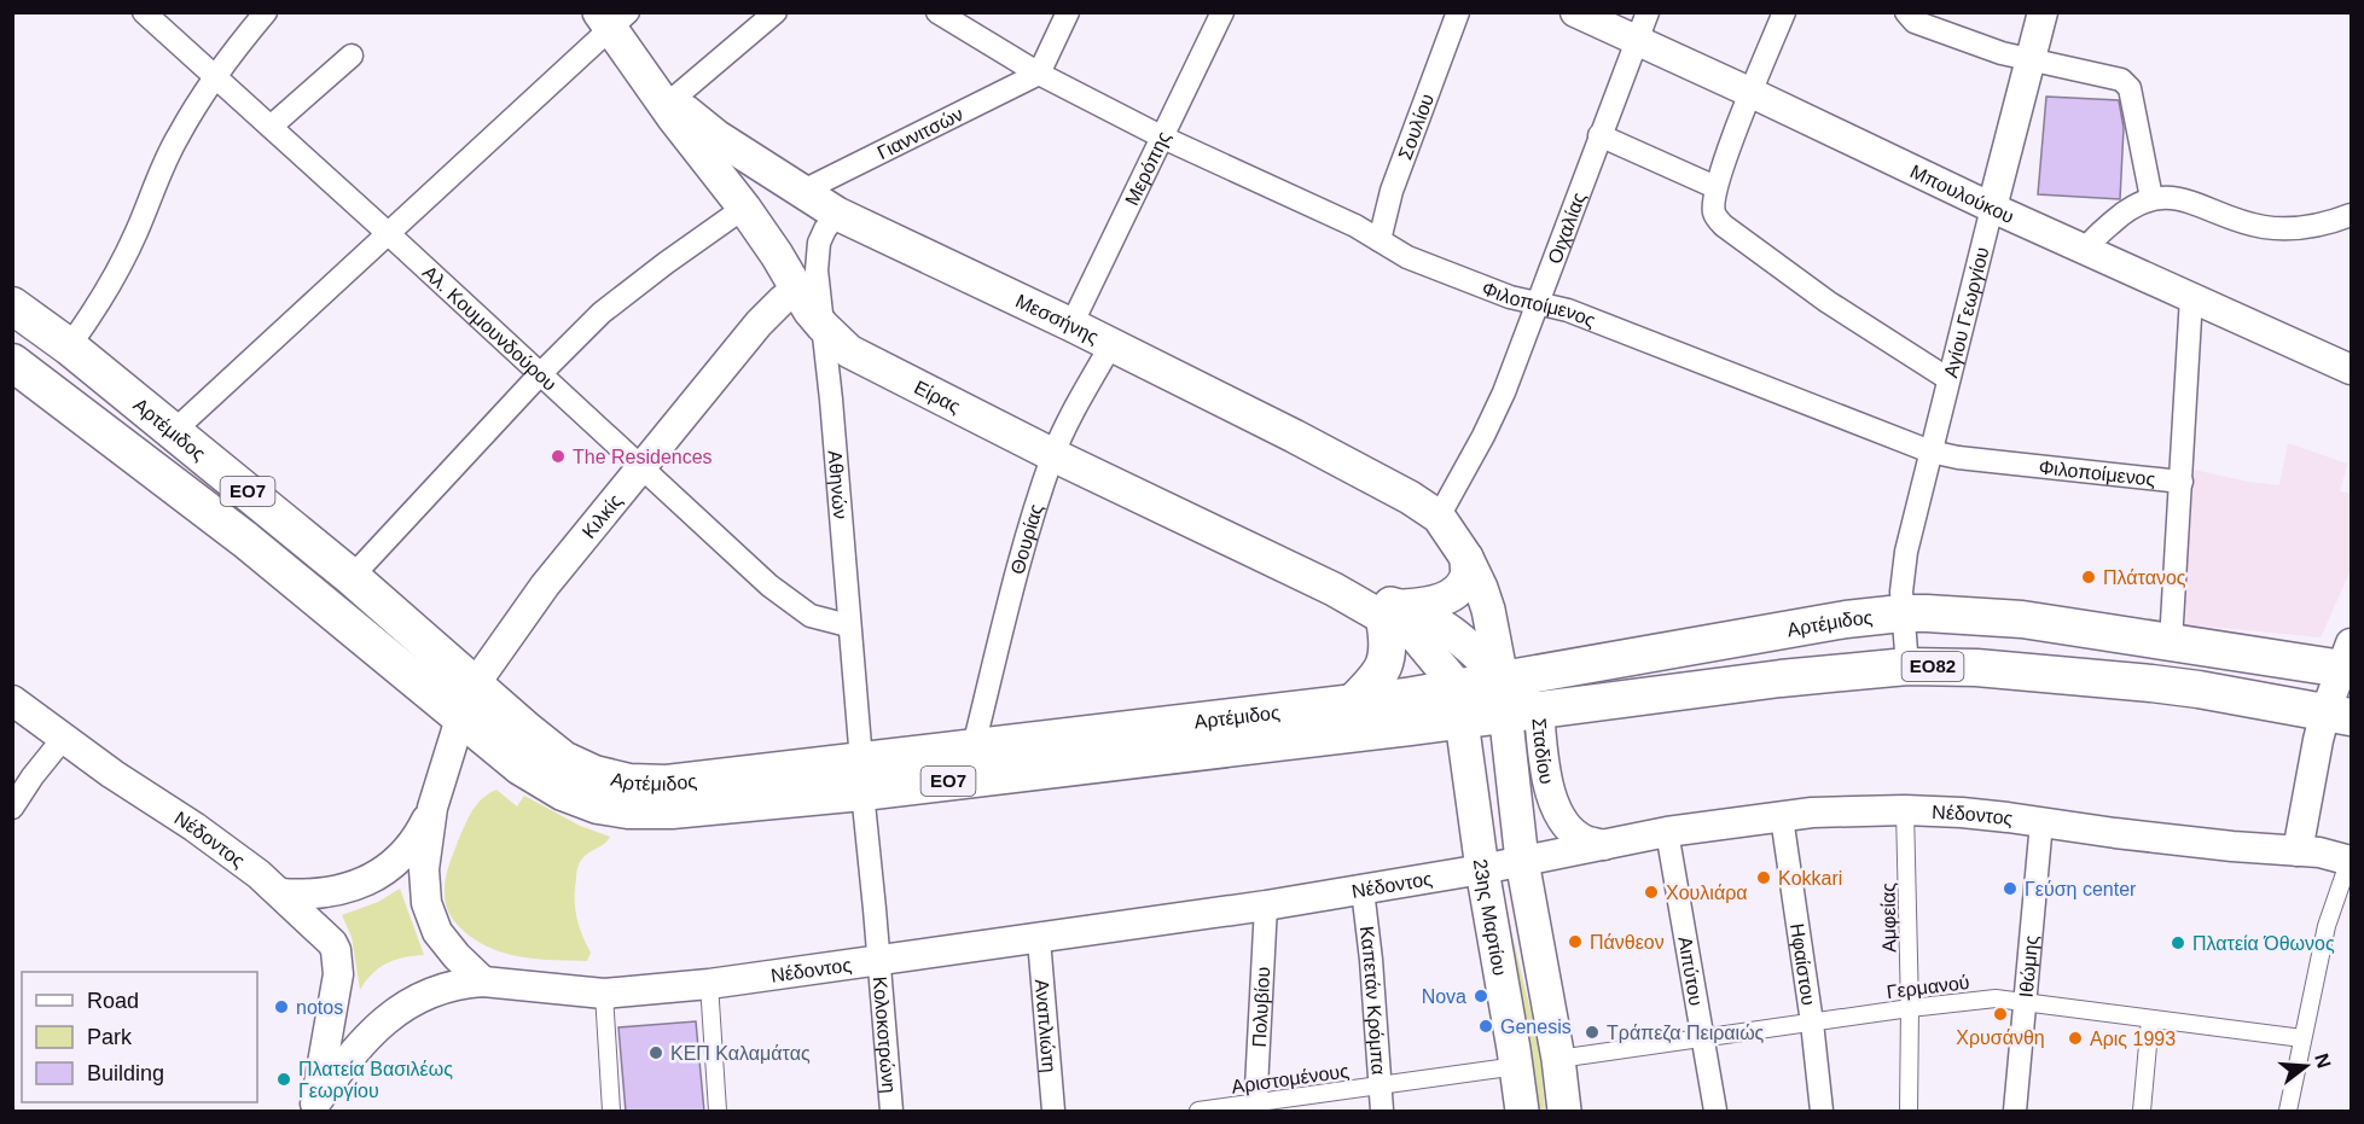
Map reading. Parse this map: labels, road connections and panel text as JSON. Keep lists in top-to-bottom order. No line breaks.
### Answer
{"streets":{"main road":["Μεσσήνης","Είρας","Αρτέμιδος","ΕΟ7","ΕΟ82","Σταδίου","23ης Μαρτίου"],"street":["Σουλίου","Γιαννιτσών","Μερόπης","Μπουλούκου","Οιχαλίας","Φιλοποίμενος","Αγίου Γεωργίου","Αλ. Κουμουνδούρου","Αθηνών","Κιλκίς","Θουρίας","Νέδοντος","Αμφείας","Ηφαίστου","Ιθώμης","Αιπύτου","Γερμανού","Καπετάν Κρόμπα","Πολυβίου","Αναπλιώτη","Κολοκοτρώνη","Αριστομένους"]},"crossings":[["Σουλίου","Φιλοποίμενος"],["Γιαννιτσών","Φιλοποίμενος"],["Γιαννιτσών","Μεσσήνης"],["Μερόπης","Φιλοποίμενος"],["Μερόπης","Μεσσήνης"],["Μπουλούκου","Οιχαλίας"],["Μπουλούκου","Αγίου Γεωργίου"],["Οιχαλίας","Φιλοποίμενος"],["Οιχαλίας","Μεσσήνης"],["Φιλοποίμενος","Αγίου Γεωργίου"],["Αγίου Γεωργίου","Αρτέμιδος"],["Μεσσήνης","Είρας"],["Μεσσήνης","Αρτέμιδος"],["Μεσσήνης","Αθηνών"],["Μεσσήνης","Θουρίας"],["Μεσσήνης","Σταδίου"],["Αλ. Κουμουνδούρου","Αθηνών"],["Αλ. Κουμουνδούρου","Κιλκίς"],["Είρας","Αρτέμιδος"],["Είρας","Αθηνών"],["Είρας","Κιλκίς"],["Είρας","Θουρίας"],["Είρας","23ης Μαρτίου"],["Αρτέμιδος","Αθηνών"],["Αρτέμιδος","Κιλκίς"],["Αρτέμιδος","Θουρίας"],["Αρτέμιδος","Σταδίου"],["Αρτέμιδος","23ης Μαρτίου"],["Αρτέμιδος","Κολοκοτρώνη"],["Αθηνών","Κολοκοτρώνη"],["Σταδίου","Νέδοντος"],["Σταδίου","23ης Μαρτίου"],["Νέδοντος","23ης Μαρτίου"],["Νέδοντος","Αμφείας"],["Νέδοντος","Ηφαίστου"],["Νέδοντος","Ιθώμης"],["Νέδοντος","Αιπύτου"],["Νέδοντος","Καπετάν Κρόμπα"],["Νέδοντος","Πολυβίου"],["Νέδοντος","Αναπλιώτη"],["Νέδοντος","Κολοκοτρώνη"],["23ης Μαρτίου","Γερμανού"],["23ης Μαρτίου","Αριστομένους"],["Αμφείας","Γερμανού"],["Ηφαίστου","Γερμανού"],["Ιθώμης","Γερμανού"],["Αιπύτου","Γερμανού"],["Καπετάν Κρόμπα","Αριστομένους"],["Πολυβίου","Αριστομένους"]],"places":["The Residences","Πλάτανος","Kokkari","Γεύση center","Χουλιάρα","Πάνθεον","Πλατεία Όθωνος","Nova","notos","Χρυσάνθη","Genesis","Τράπεζα Πειραιώς","Αρις 1993","ΚΕΠ Καλαμάτας","Πλατεία Βασιλέως Γεωργίου"],"legend":["Road","Park","Building"],"north":"right"}
